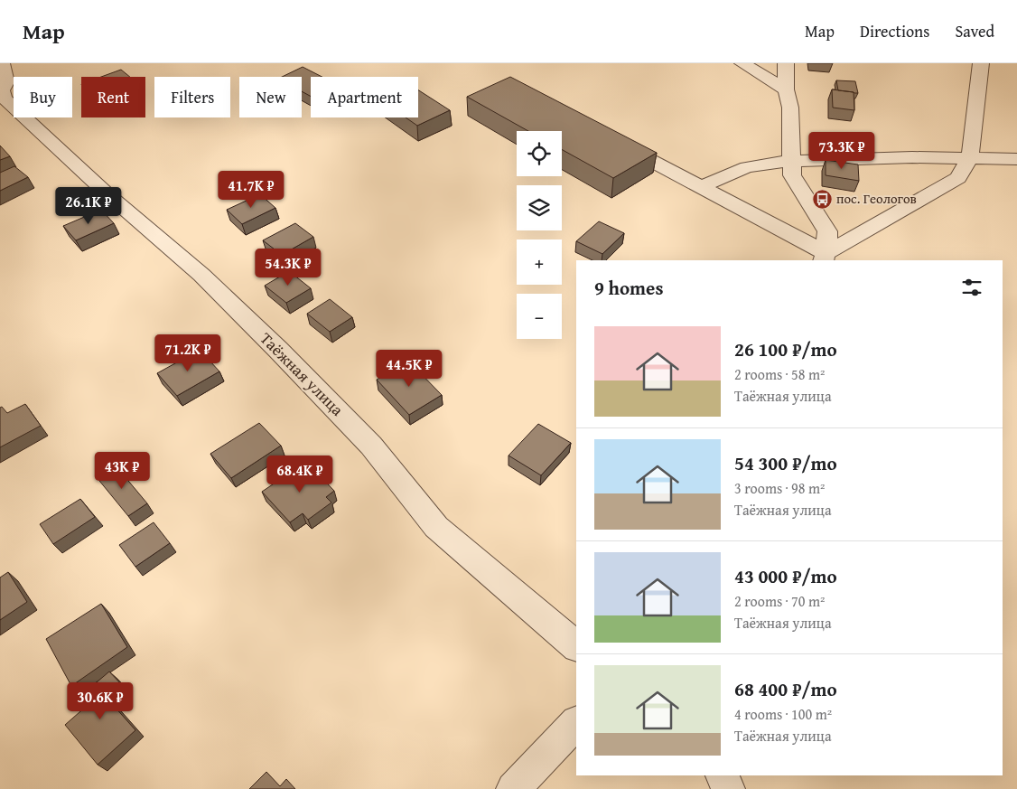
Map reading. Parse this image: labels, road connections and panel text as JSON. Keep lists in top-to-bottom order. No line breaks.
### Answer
{"streets":{"street":["Таёжная улица"]},"places":{"bus stop":["пос. Геологов"]},"page":{"header":"Map","nav":["Map","Directions","Saved"],"chip":["Buy","Rent","Filters","New","Apartment"],"map_buttons":["+","−"],"price":["73.3K ₽","41.7K ₽","26.1K ₽","54.3K ₽","71.2K ₽","44.5K ₽","43K ₽","68.4K ₽","30.6K ₽"],"heading":"9 homes","list":[{"name":"26 100 ₽/mo","note":"2 rooms · 58 m² · Таёжная улица"},{"name":"54 300 ₽/mo","note":"3 rooms · 98 m² · Таёжная улица"},{"name":"43 000 ₽/mo","note":"2 rooms · 70 m² · Таёжная улица"},{"name":"68 400 ₽/mo","note":"4 rooms · 100 m² · Таёжная улица"}]}}
